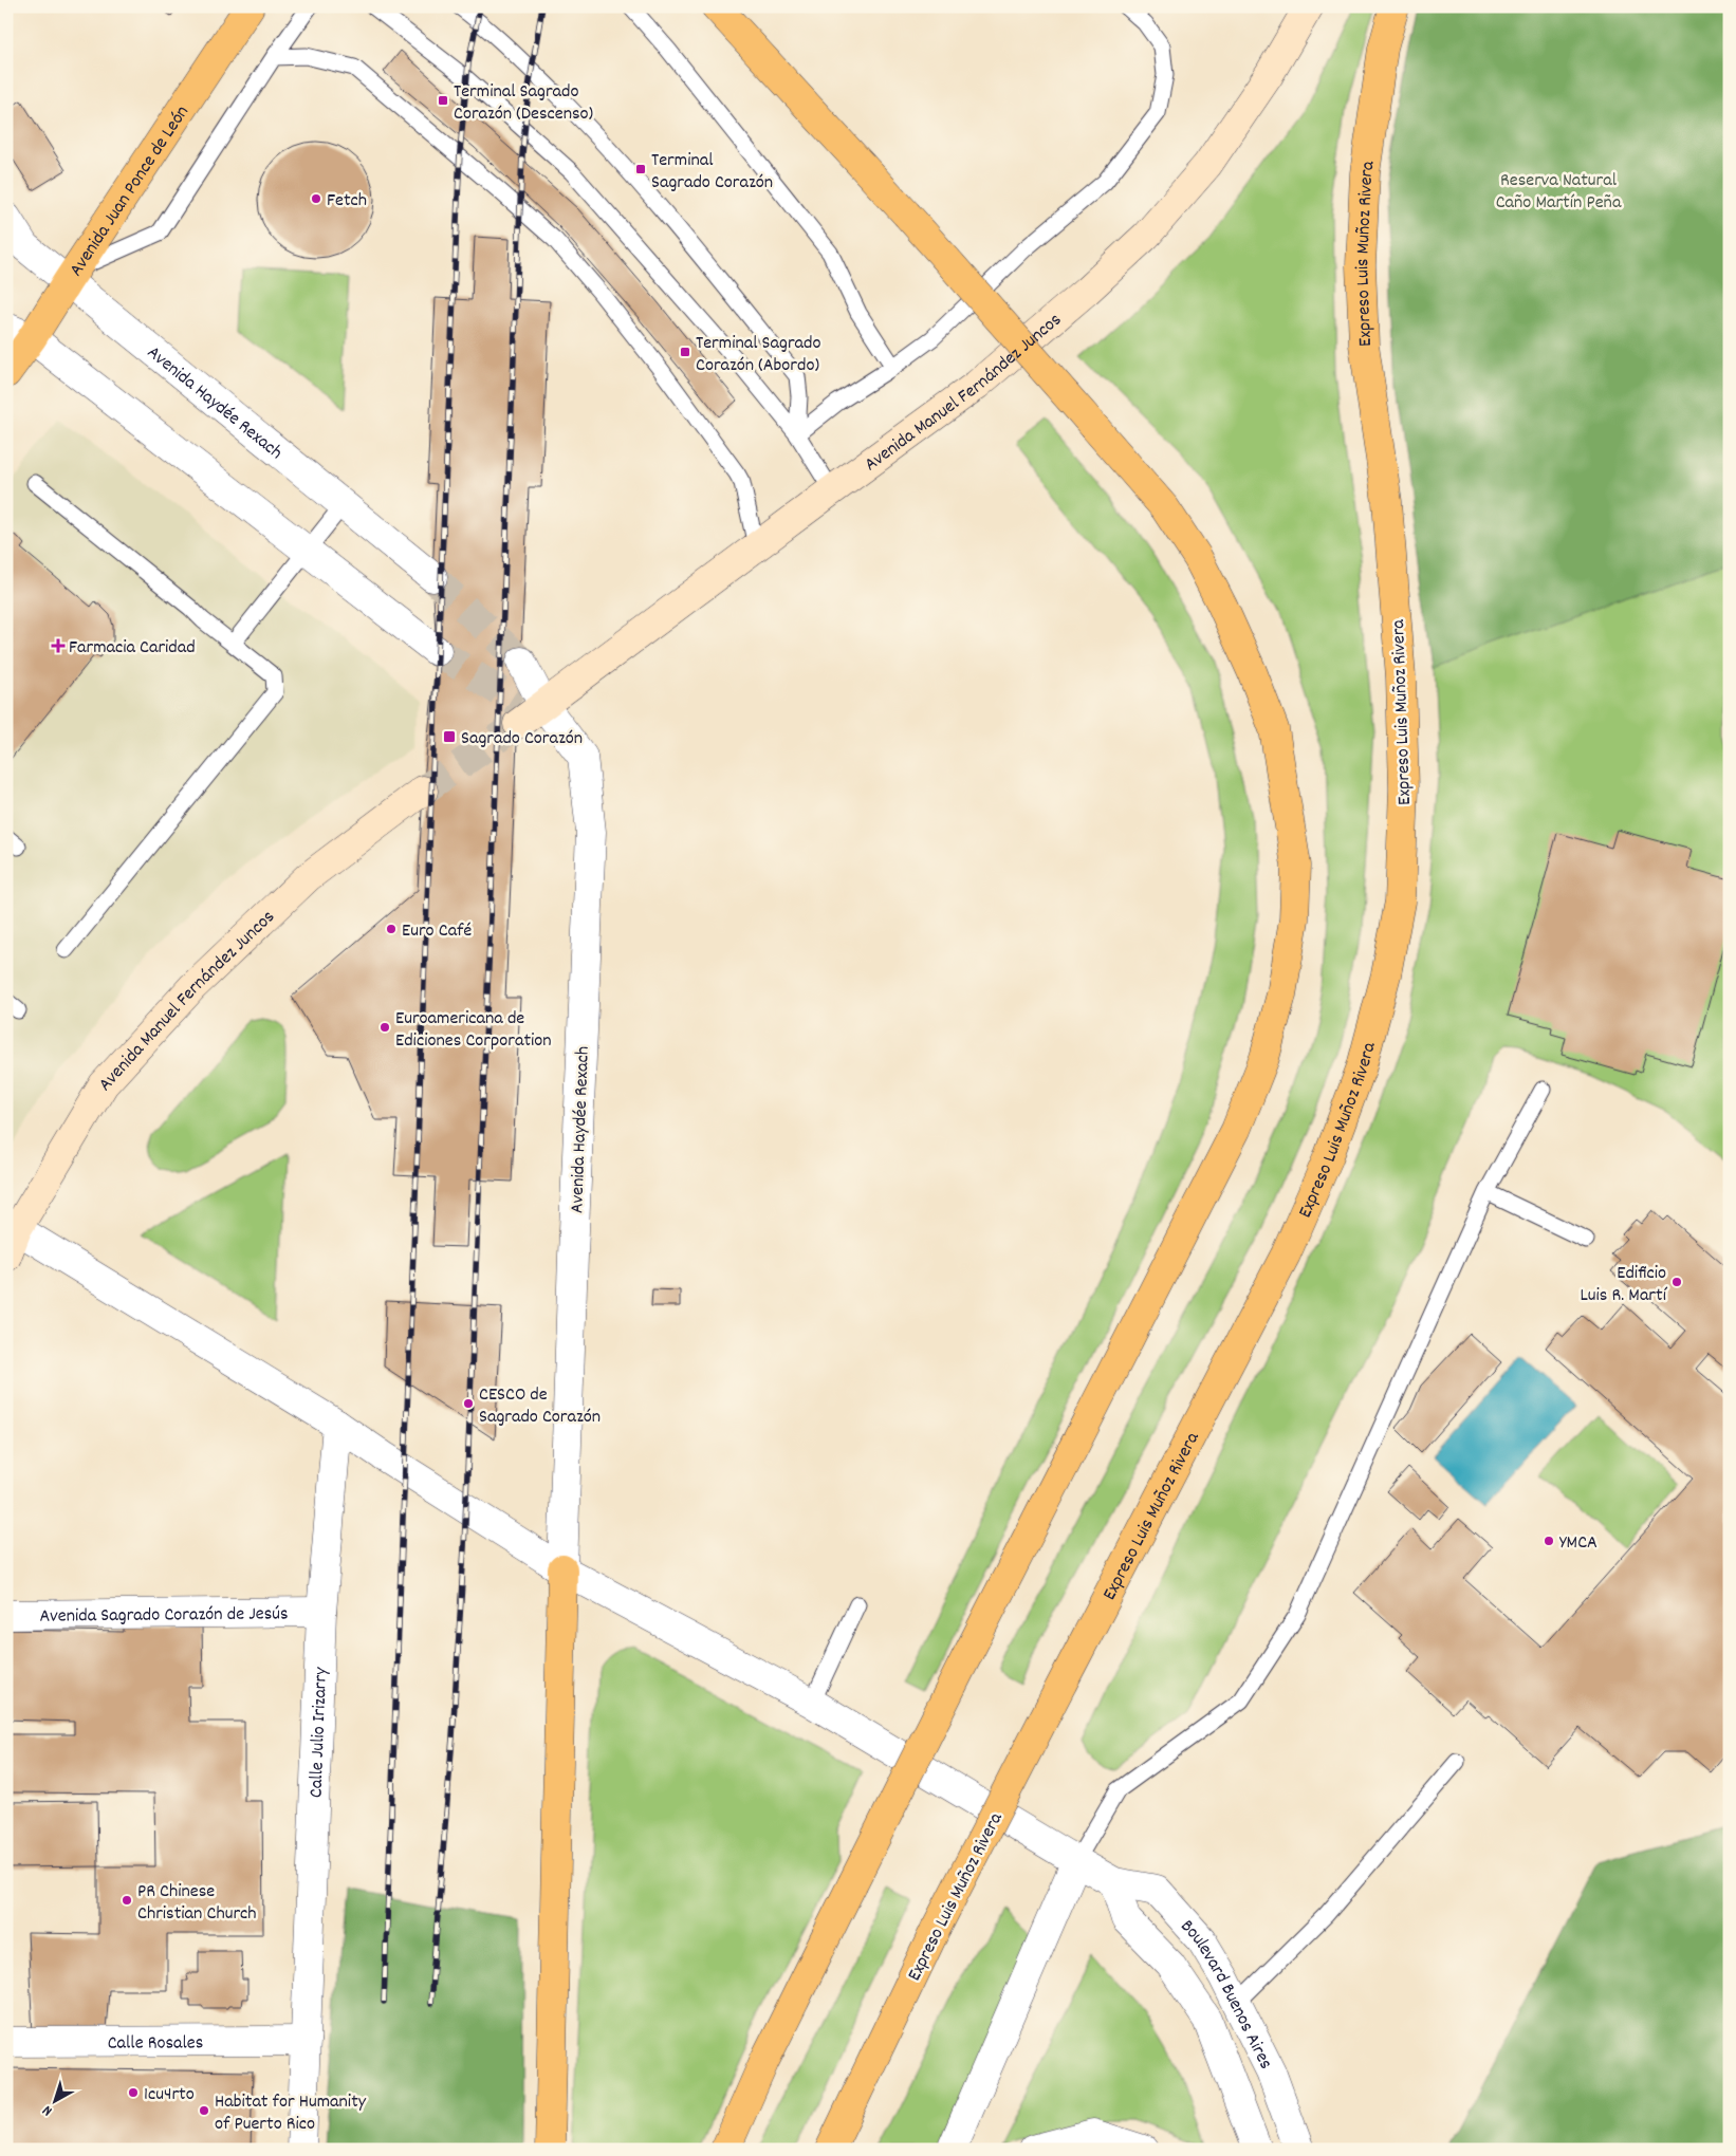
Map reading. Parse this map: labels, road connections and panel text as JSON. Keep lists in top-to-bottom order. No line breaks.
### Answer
{"streets":{"main road":["Avenida Juan Ponce de León","Expreso Luis Muñoz Rivera","Avenida Manuel Fernández Juncos"],"street":["Avenida Haydée Rexach","Avenida Sagrado Corazón de Jesús","Calle Julio Irizarry","Boulevard Buenos Aires","Calle Rosales"]},"crossings":[["Avenida Juan Ponce de León","Avenida Haydée Rexach"],["Avenida Manuel Fernández Juncos","Avenida Haydée Rexach"],["Avenida Manuel Fernández Juncos","Boulevard Buenos Aires"],["Avenida Haydée Rexach","Boulevard Buenos Aires"],["Avenida Sagrado Corazón de Jesús","Calle Julio Irizarry"],["Calle Julio Irizarry","Boulevard Buenos Aires"],["Calle Julio Irizarry","Calle Rosales"]],"parks":["Reserva Natural Caño Martín Peña"],"places":{"transit":["Terminal Sagrado Corazón (Descenso)","Terminal Sagrado Corazón","Terminal Sagrado Corazón (Abordo)","Sagrado Corazón"],"other":["Fetch","Euro Café","Euroamericana de Ediciones Corporation","Edificio Luis R. Martí","CESCO de Sagrado Corazón","YMCA","PR Chinese Christian Church","1cu4rto","Habitat for Humanity of Puerto Rico"],"health":["Farmacia Caridad"]},"north":"bottom left"}
